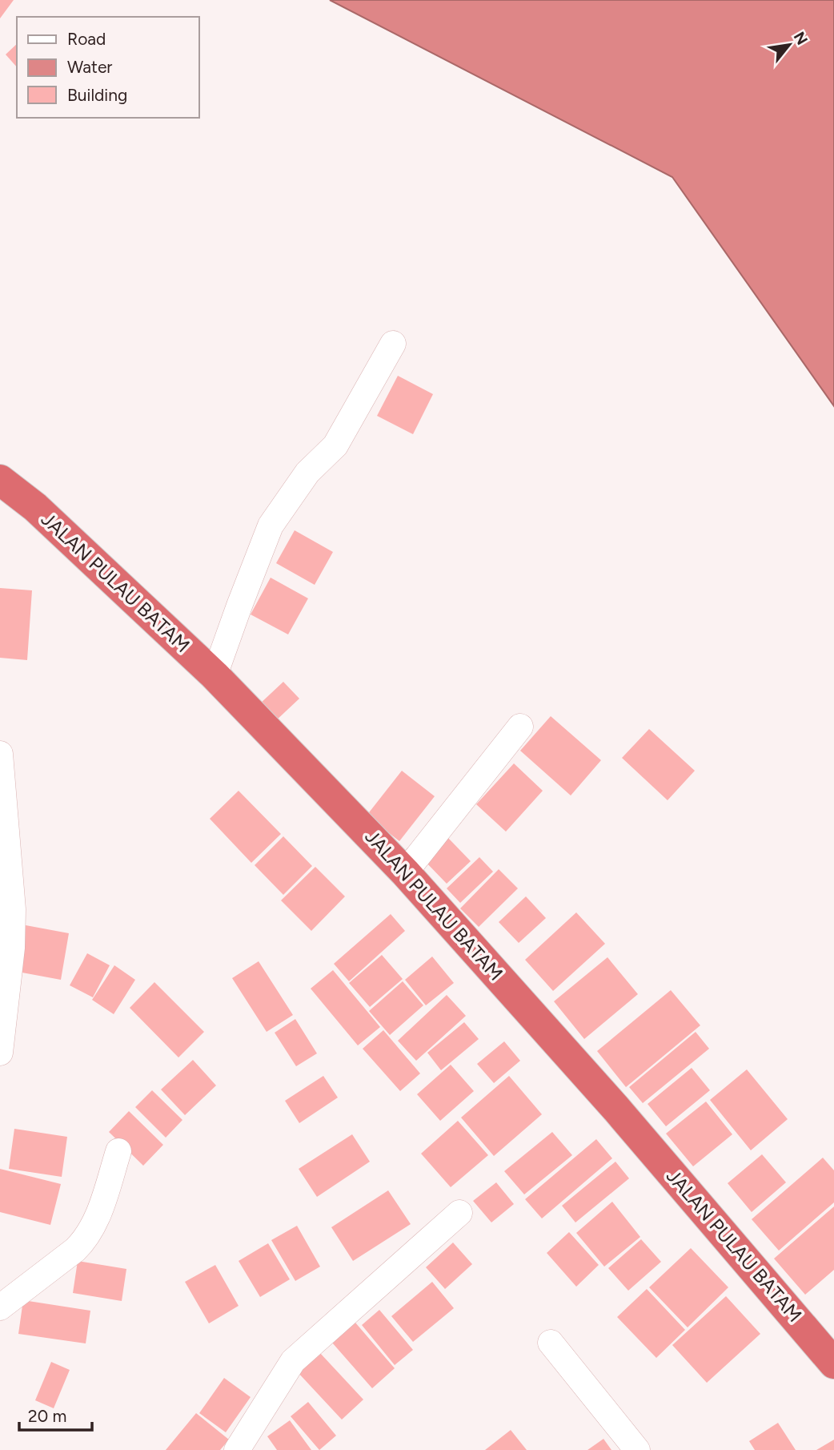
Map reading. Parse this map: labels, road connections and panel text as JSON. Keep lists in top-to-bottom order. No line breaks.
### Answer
{"streets":{"highway":["JALAN PULAU BATAM"]},"legend":["Road","Water","Building"],"scale_bar":"20 m","north":"top right"}
